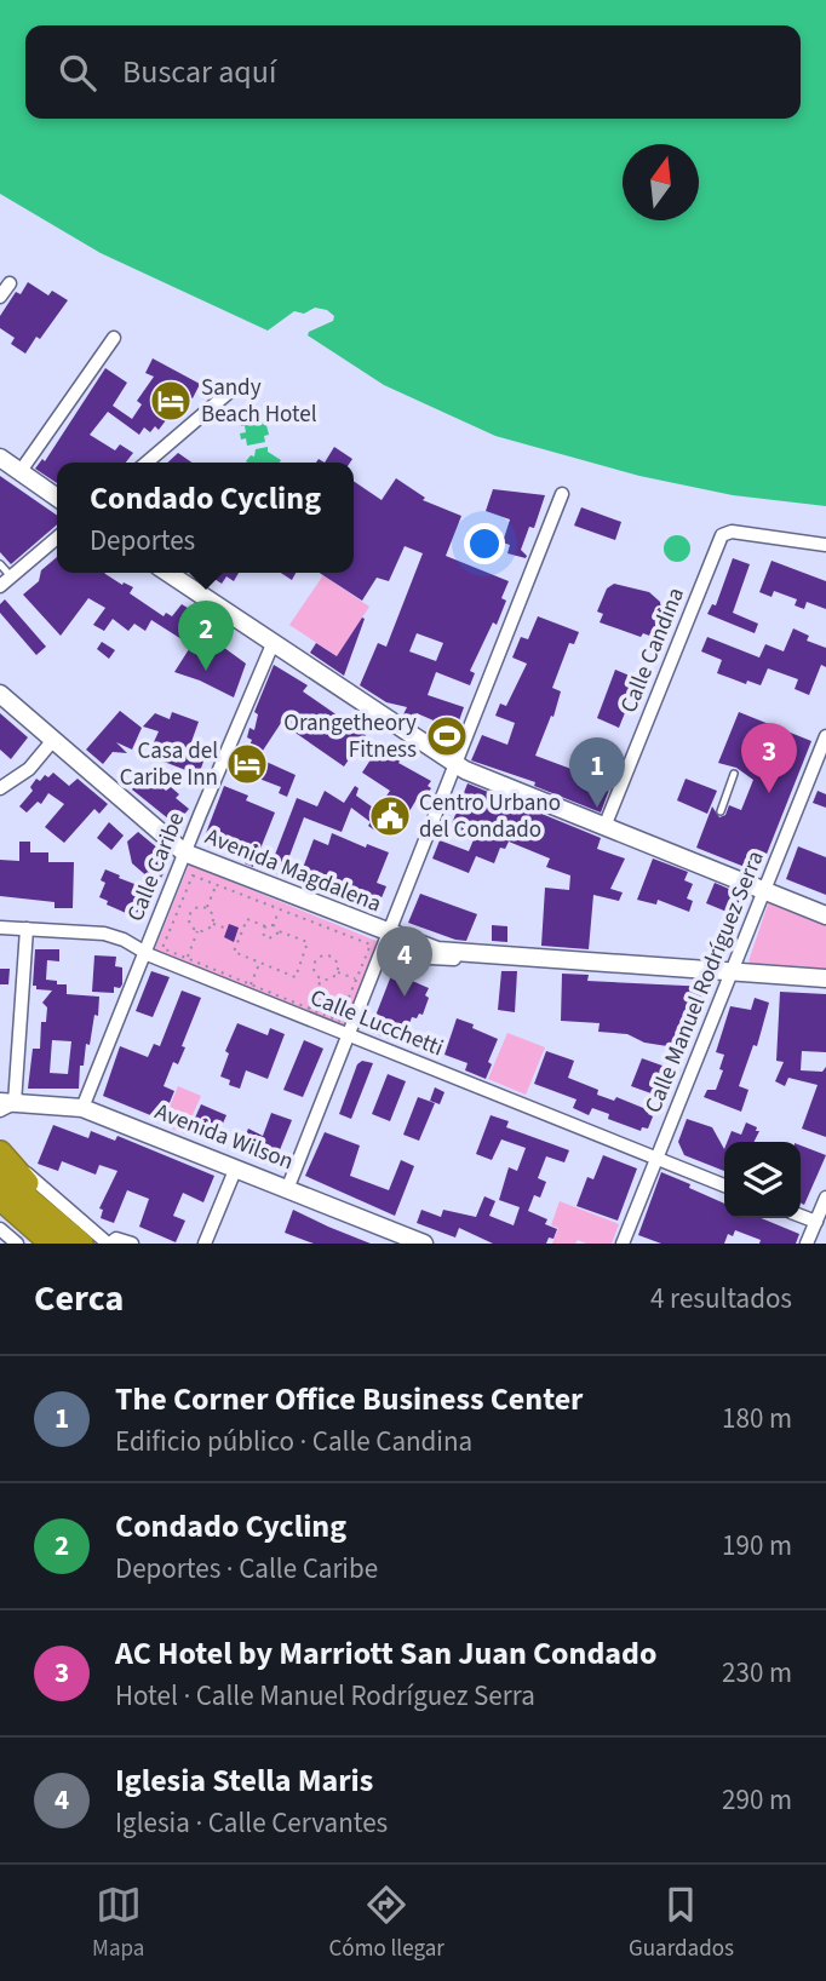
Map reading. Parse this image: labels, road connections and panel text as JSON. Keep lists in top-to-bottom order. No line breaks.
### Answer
{"streets":{"street":["Calle Candina","Calle Caribe","Avenida Magdalena","Calle Manuel Rodríguez Serra","Calle Lucchetti","Avenida Wilson"]},"crossings":[["Calle Caribe","Avenida Magdalena"],["Calle Caribe","Calle Lucchetti"],["Calle Caribe","Avenida Wilson"],["Avenida Magdalena","Calle Manuel Rodríguez Serra"],["Calle Manuel Rodríguez Serra","Calle Lucchetti"]],"places":{"hotel":["Sandy Beach Hotel","Casa del Caribe Inn"],"sports":["Orangetheory Fitness"],"public building":["Centro Urbano del Condado"]},"north":"top","page":{"search":"Buscar aquí","popup":["Condado Cycling","Deportes"],"pins":["2","3","1","4"],"heading":["Cerca","4 resultados"],"list":[{"mark":"1","name":"The Corner Office Business Center","note":"Edificio público · Calle Candina","value":"180 m"},{"mark":"2","name":"Condado Cycling","note":"Deportes · Calle Caribe","value":"190 m"},{"mark":"3","name":"AC Hotel by Marriott San Juan Condado","note":"Hotel · Calle Manuel Rodríguez Serra","value":"230 m"},{"mark":"4","name":"Iglesia Stella Maris","note":"Iglesia · Calle Cervantes","value":"290 m"}],"nav":["Mapa","Cómo llegar","Guardados"]}}
